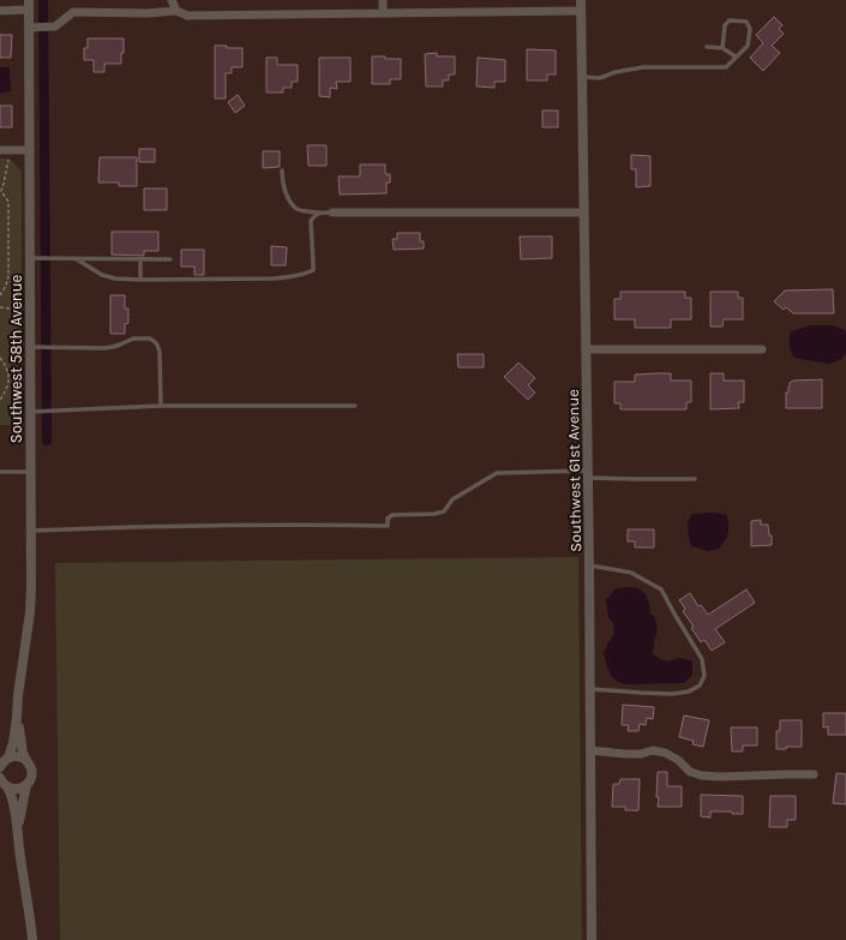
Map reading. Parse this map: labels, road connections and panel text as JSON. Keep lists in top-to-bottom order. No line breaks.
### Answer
{"streets":{"street":["Southwest 58th Avenue","Southwest 61st Avenue"]}}
